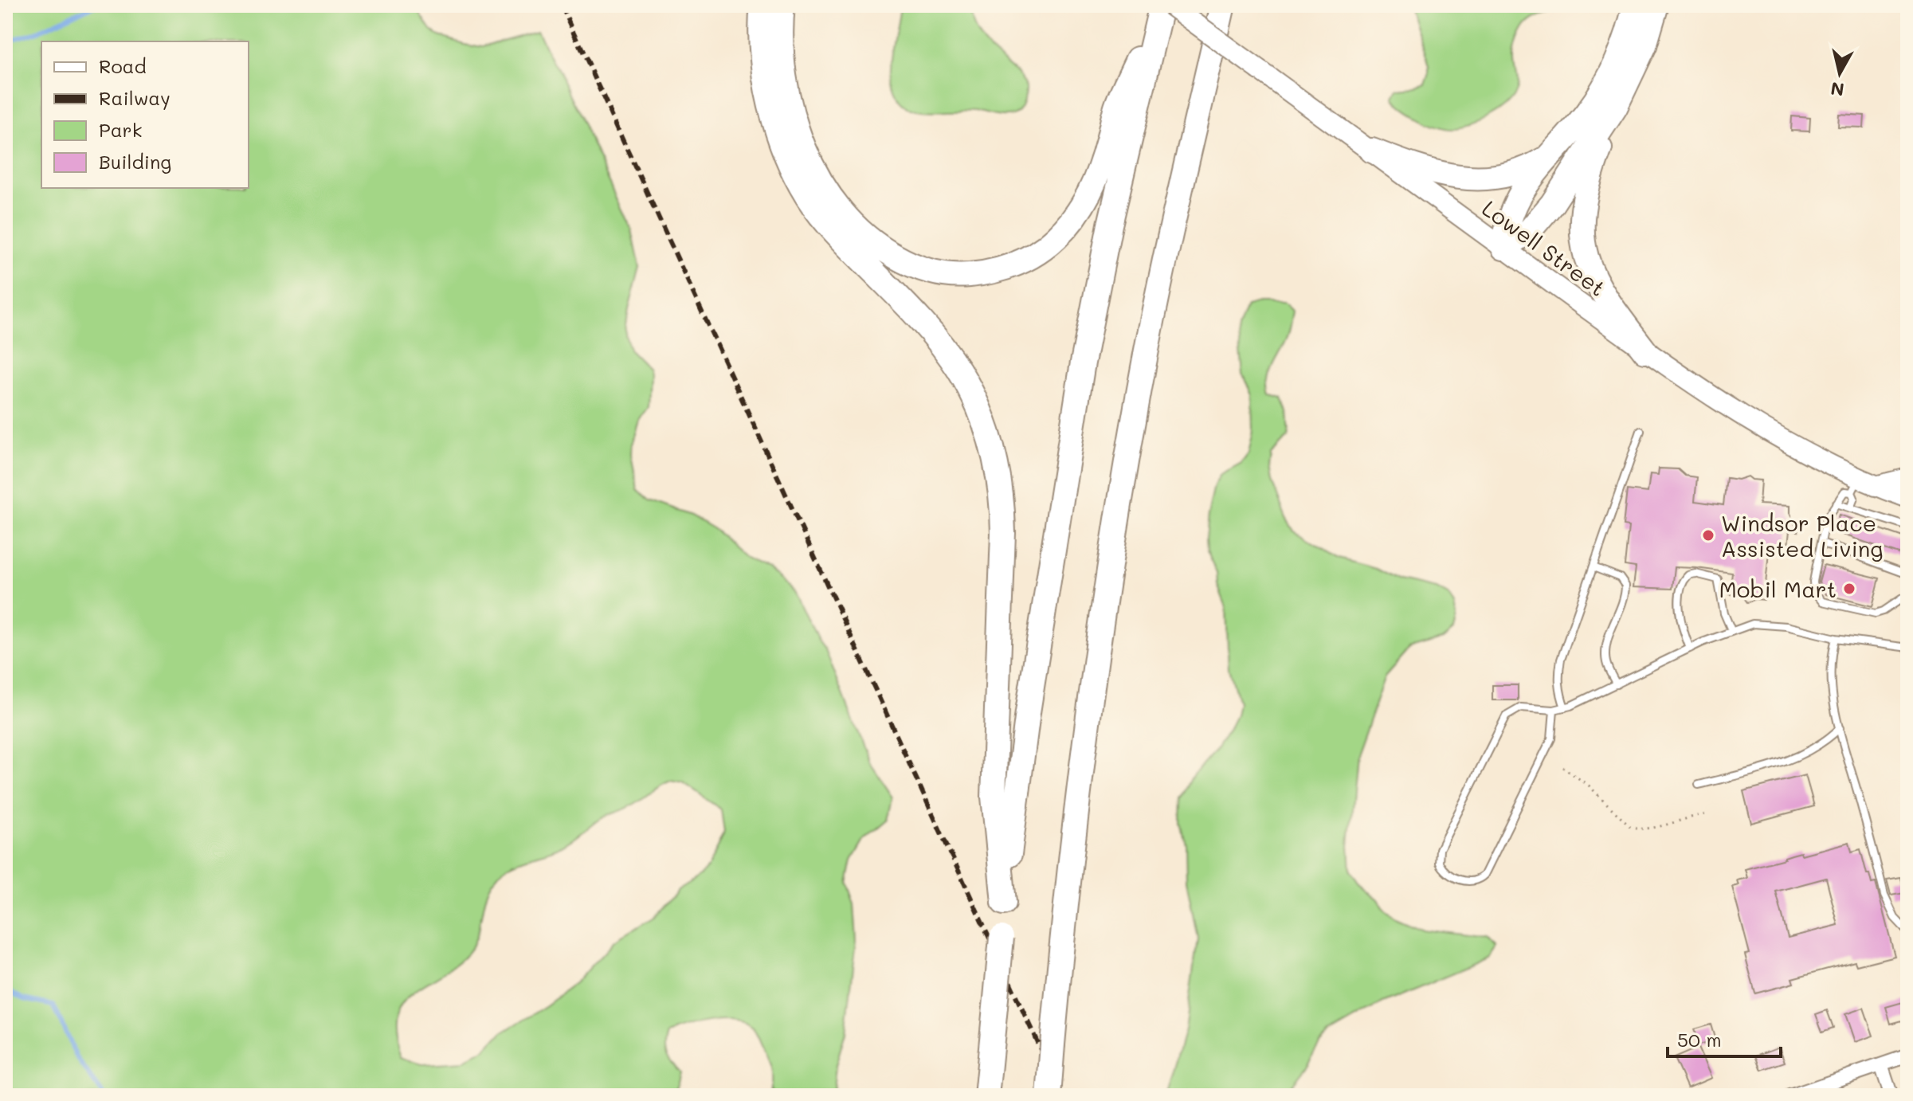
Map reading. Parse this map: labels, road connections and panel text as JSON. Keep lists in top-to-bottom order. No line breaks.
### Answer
{"streets":{"main road":["Lowell Street"]},"places":["Windsor Place Assisted Living","Mobil Mart"],"legend":["Road","Railway","Park","Building"],"scale_bar":"50 m","north":"bottom"}
